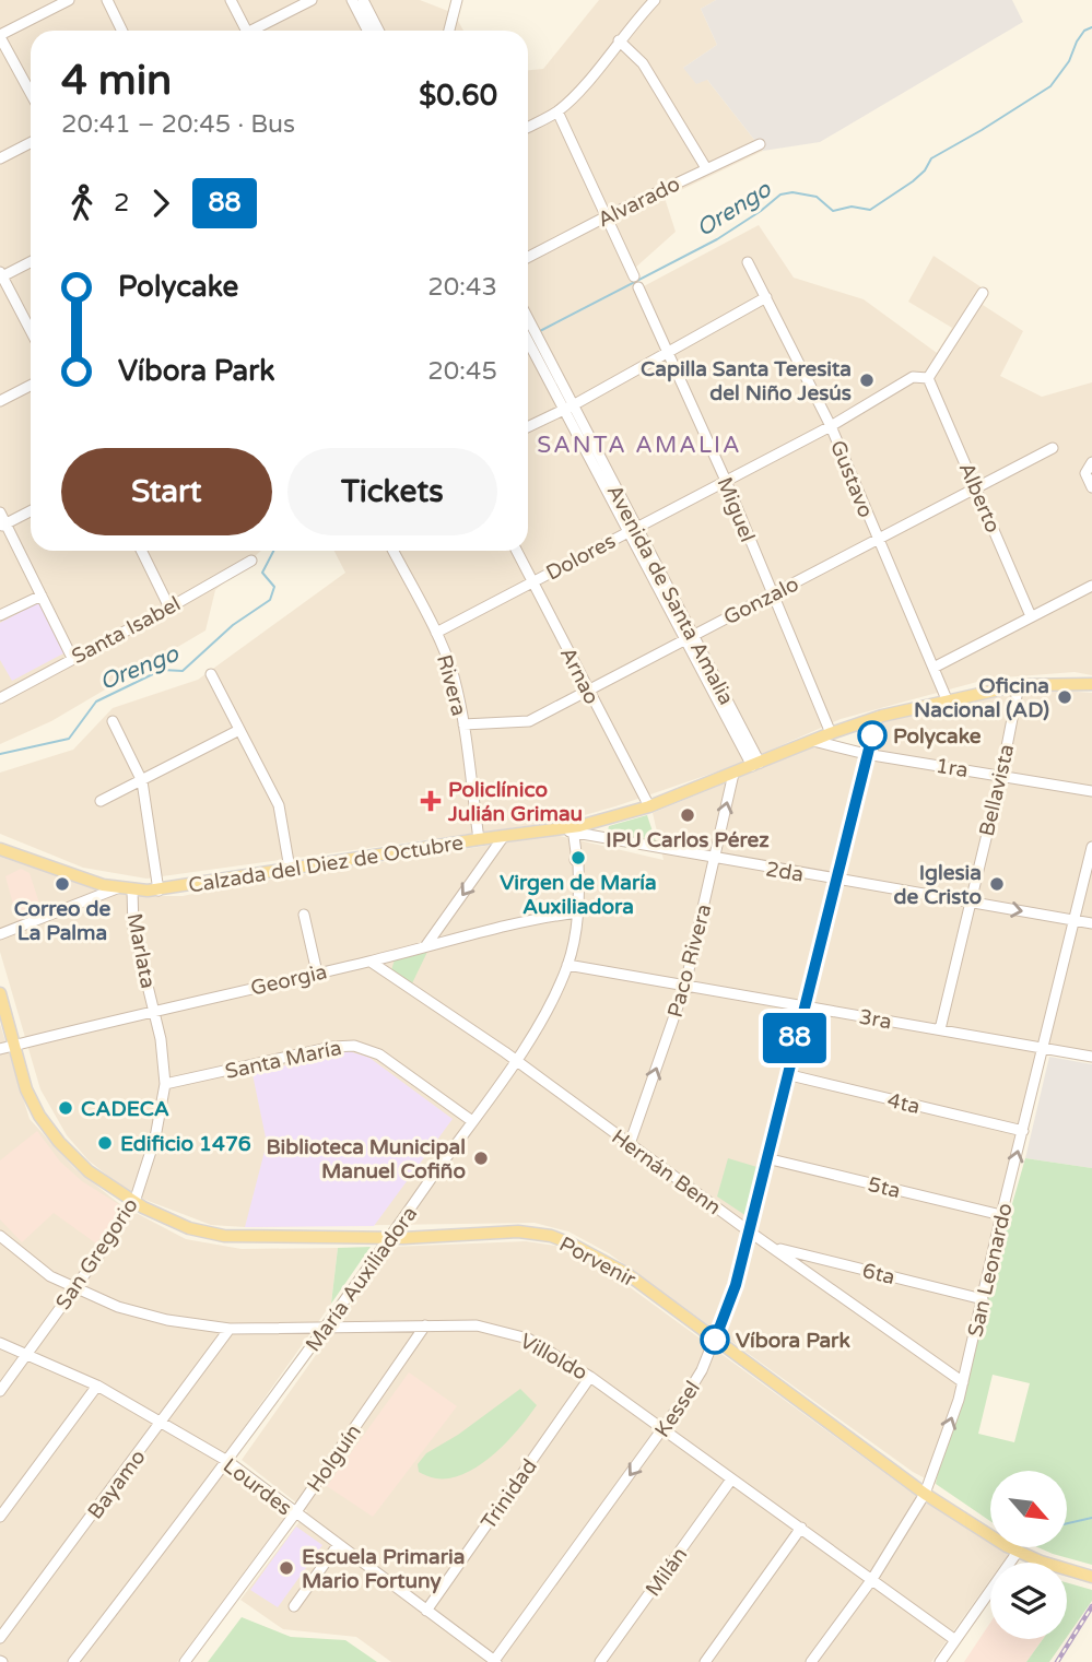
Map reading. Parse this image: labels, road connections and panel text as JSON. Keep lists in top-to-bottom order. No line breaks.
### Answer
{"streets":{"main road":["Calzada del Diez de Octubre","Porvenir"],"street":["Alvarado","Gustavo","Alberto","Miguel","Dolores","Avenida de Santa Amalia","Gonzalo","Santa Isabel","Arnao","Rivera","1ra","Bellavista","2da","Marlata","Paco Rivera","Georgia","3ra","Santa María","4ta","Hernán Benn","5ta","San Gregorio","San Leonardo","6ta","María Auxiliadora","Villoldo","Kessel","Holguín","Bayamo","Lourdes","Trinidad","Milán"]},"crossings":[["Gustavo","Dolores"],["Gustavo","Gonzalo"],["Gustavo","Calzada del Diez de Octubre"],["Alberto","Dolores"],["Alberto","Gonzalo"],["Miguel","Dolores"],["Miguel","Gonzalo"],["Miguel","Calzada del Diez de Octubre"],["Dolores","Avenida de Santa Amalia"],["Dolores","Arnao"],["Dolores","Rivera"],["Avenida de Santa Amalia","Gonzalo"],["Avenida de Santa Amalia","Calzada del Diez de Octubre"],["Gonzalo","Arnao"],["Gonzalo","Rivera"],["Arnao","Calzada del Diez de Octubre"],["Rivera","Calzada del Diez de Octubre"],["1ra","Bellavista"],["1ra","Calzada del Diez de Octubre"],["1ra","Kessel"],["Bellavista","Calzada del Diez de Octubre"],["Bellavista","2da"],["Bellavista","3ra"],["Calzada del Diez de Octubre","2da"],["Calzada del Diez de Octubre","Marlata"],["Calzada del Diez de Octubre","Paco Rivera"],["Calzada del Diez de Octubre","María Auxiliadora"],["Calzada del Diez de Octubre","Kessel"],["2da","Paco Rivera"],["2da","San Leonardo"],["2da","María Auxiliadora"],["2da","Kessel"],["Marlata","Georgia"],["Marlata","San Gregorio"],["Paco Rivera","3ra"],["Paco Rivera","Hernán Benn"],["Georgia","Hernán Benn"],["Georgia","San Gregorio"],["Georgia","Porvenir"],["Georgia","María Auxiliadora"],["3ra","San Leonardo"],["3ra","María Auxiliadora"],["3ra","Kessel"],["Santa María","San Gregorio"],["Santa María","María Auxiliadora"],["4ta","San Leonardo"],["4ta","Kessel"],["Hernán Benn","San Leonardo"],["Hernán Benn","6ta"],["Hernán Benn","María Auxiliadora"],["Hernán Benn","Kessel"],["5ta","San Leonardo"],["5ta","Kessel"],["San Gregorio","Porvenir"],["San Gregorio","Villoldo"],["San Gregorio","Lourdes"],["Porvenir","San Leonardo"],["Porvenir","María Auxiliadora"],["Porvenir","Kessel"],["San Leonardo","6ta"],["San Leonardo","Villoldo"],["María Auxiliadora","Villoldo"],["María Auxiliadora","Lourdes"],["Villoldo","Kessel"],["Villoldo","Holguín"],["Villoldo","Bayamo"],["Villoldo","Trinidad"],["Villoldo","Milán"],["Kessel","Lourdes"],["Holguín","Lourdes"],["Bayamo","Lourdes"],["Lourdes","Trinidad"]],"one_way":["Paco Rivera"],"districts":["SANTA AMALIA"],"water":["Orengo"],"places":{"other":["Capilla Santa Teresita del Niño Jesús","Oficina Nacional (AD)","Polycake","IPU Carlos Pérez","Virgen de María Auxiliadora","Correo de La Palma","Iglesia de Cristo","CADECA","Edificio 1476","Biblioteca Municipal Manuel Cofiño","Víbora Park","Escuela Primaria Mario Fortuny"],"health":["Policlínico Julián Grimau"]},"lines":["bus line 88"],"north":"bottom right","page":{"on_map":"88","heading":["4 min","20:41 – 20:45 · Bus","$0.60"],"legs":["2","88"],"list":[{"name":"Polycake","value":"20:43"},{"name":"Víbora Park","value":"20:45"}],"buttons":["Start","Tickets"]}}
